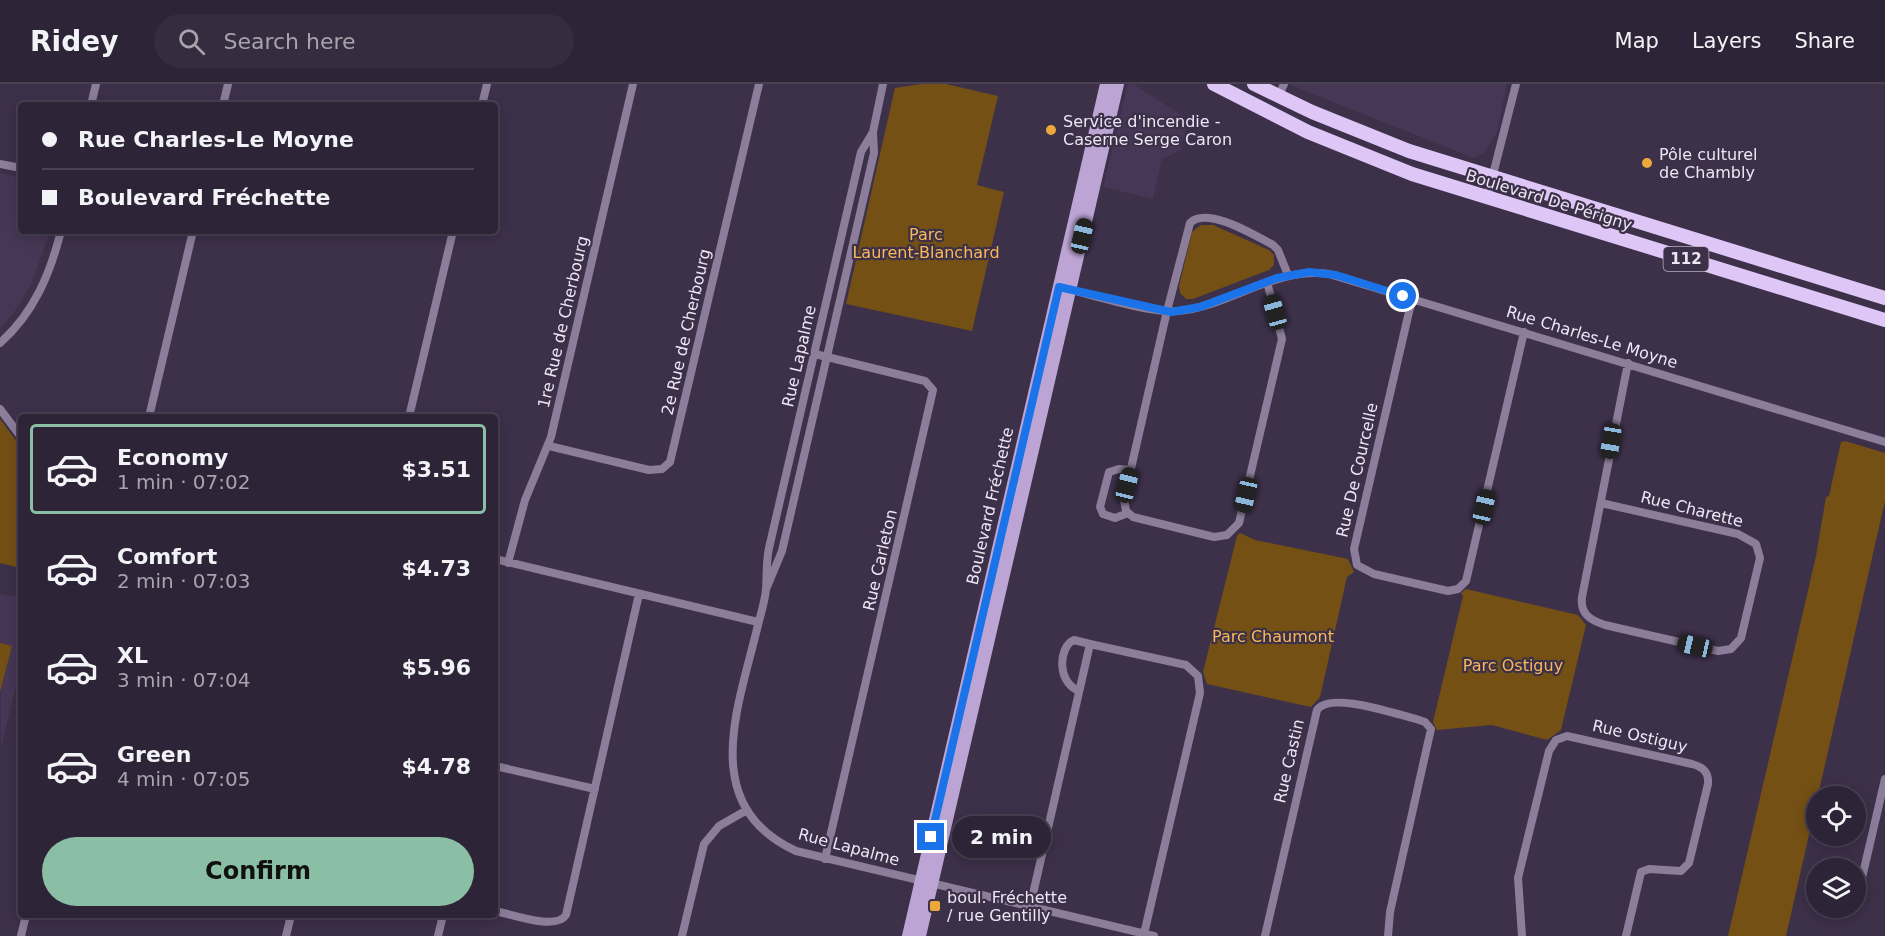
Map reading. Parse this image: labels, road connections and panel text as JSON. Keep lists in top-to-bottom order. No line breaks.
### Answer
{"streets":{"main road":["Boulevard De Périgny","112","Boulevard Fréchette"],"street":["1re Rue de Cherbourg","2e Rue de Cherbourg","Rue Charles-Le Moyne","Rue Lapalme","Rue De Courcelle","Rue Charette","Rue Carleton","Rue Ostiguy","Rue Castin"]},"crossings":[["1re Rue de Cherbourg","2e Rue de Cherbourg"],["Rue Charles-Le Moyne","Rue De Courcelle"],["Rue Charles-Le Moyne","Boulevard Fréchette"],["Rue Charles-Le Moyne","Rue Charette"],["Rue Lapalme","Boulevard Fréchette"],["Rue Lapalme","Rue Carleton"]],"parks":["Parc Laurent-Blanchard","Parc Chaumont","Parc Ostiguy"],"places":{"other":["Service d'incendie - Caserne Serge Caron","Pôle culturel de Chambly"],"transit":["boul. Fréchette / rue Gentilly"]},"page":{"header":"Ridey","search":"Search here","nav":["Map","Layers","Share"],"banner":["Rue Charles-Le Moyne","Boulevard Fréchette"],"list":[{"name":"Economy","note":"1 min · 07:02","value":"$3.51"},{"name":"Comfort","note":"2 min · 07:03","value":"$4.73"},{"name":"XL","note":"3 min · 07:04","value":"$5.96"},{"name":"Green","note":"4 min · 07:05","value":"$4.78"}],"bubble":"2 min","buttons":"Confirm"}}
